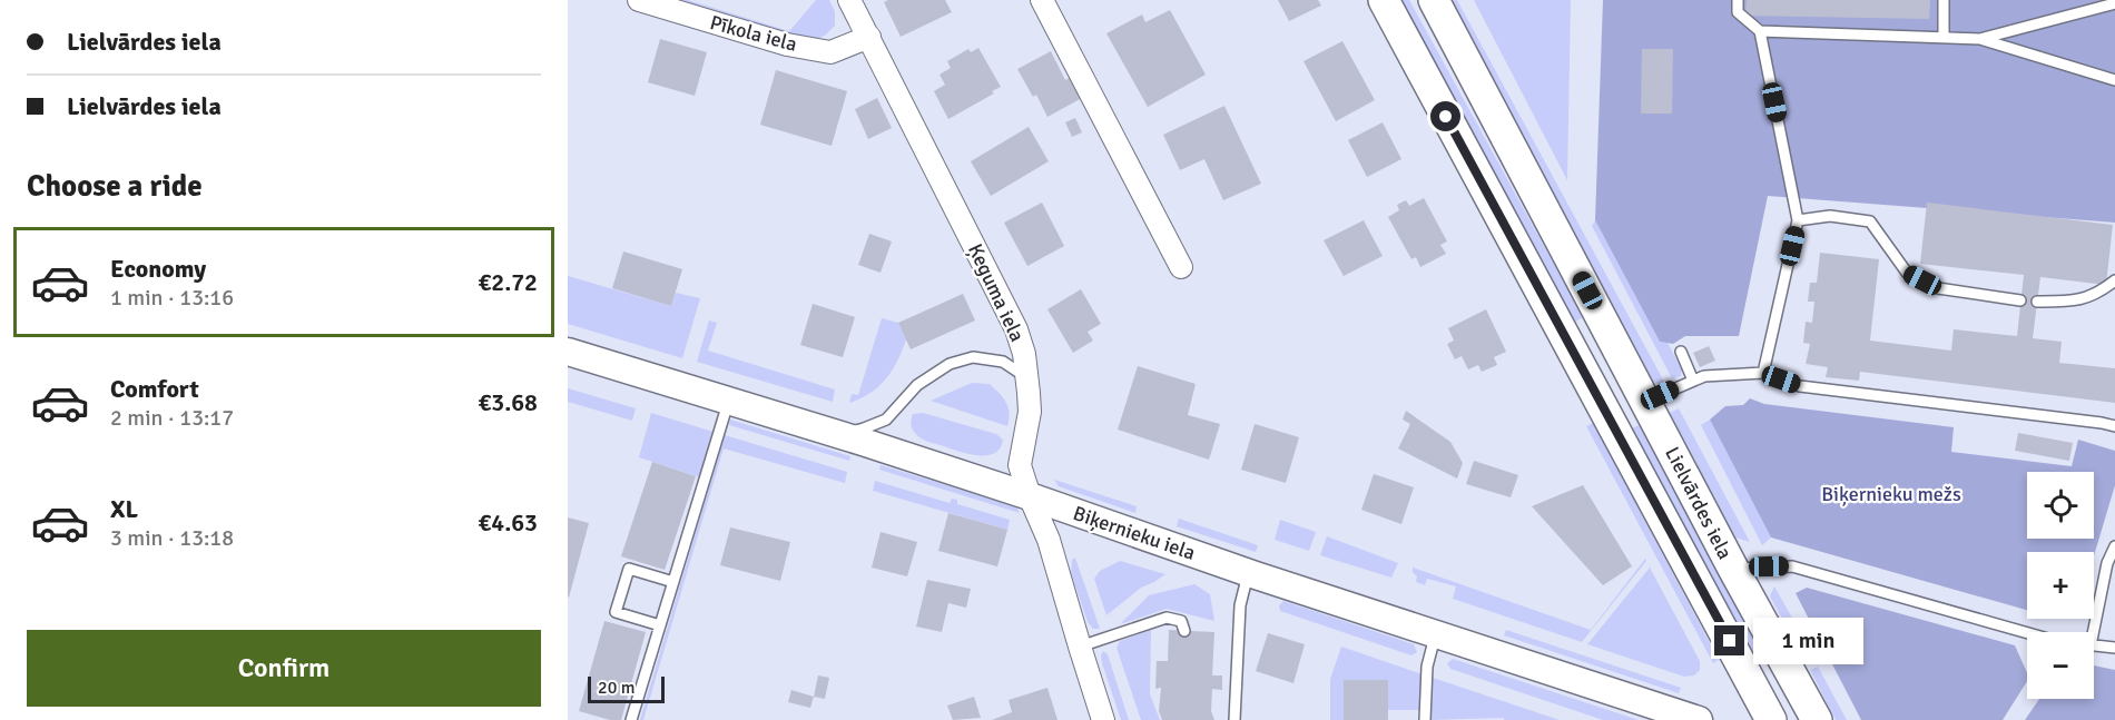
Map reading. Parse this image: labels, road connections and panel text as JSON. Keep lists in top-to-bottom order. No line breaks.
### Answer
{"streets":{"main road":["Lielvārdes iela"],"street":["Pīkola iela","Ķeguma iela","Biķernieku iela"]},"crossings":[["Pīkola iela","Ķeguma iela"],["Ķeguma iela","Biķernieku iela"]],"parks":["Biķernieku mežs"],"scale_bar":"20 m","page":{"banner":["Lielvārdes iela","Lielvārdes iela"],"heading":"Choose a ride","list":[{"name":"Economy","note":"1 min · 13:16","value":"€2.72"},{"name":"Comfort","note":"2 min · 13:17","value":"€3.68"},{"name":"XL","note":"3 min · 13:18","value":"€4.63"}],"map_buttons":["+","−"],"buttons":"Confirm","bubble":"1 min","scale":"20 m"}}
